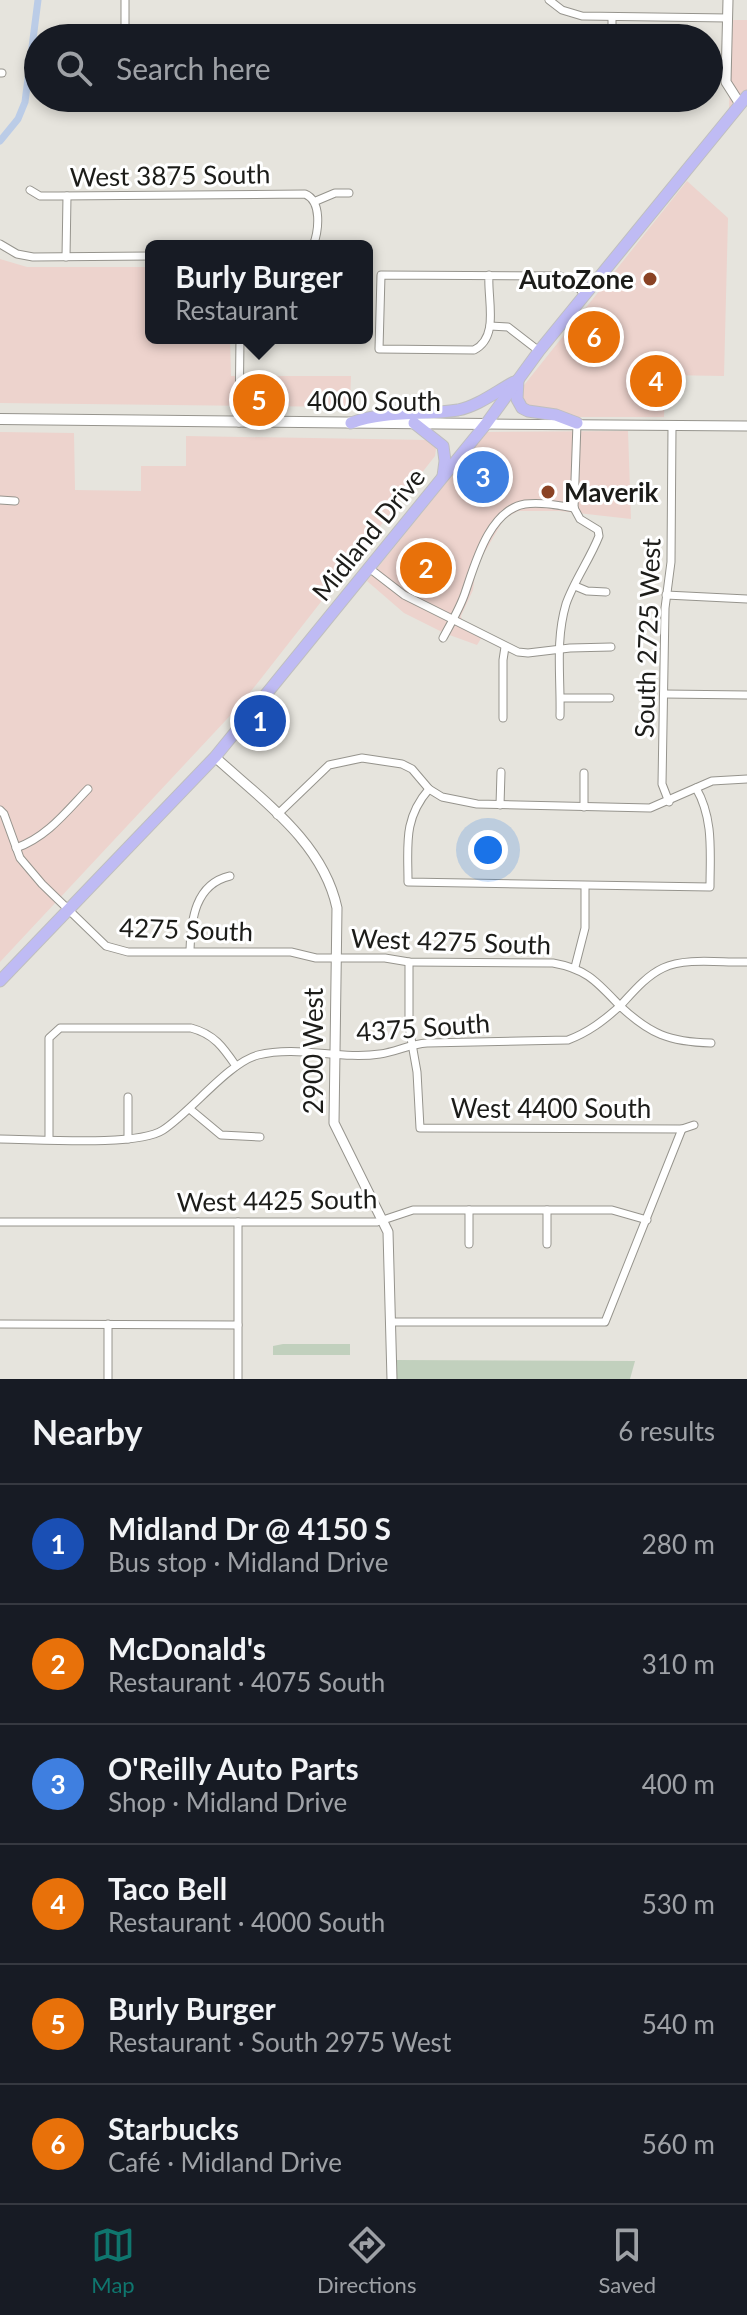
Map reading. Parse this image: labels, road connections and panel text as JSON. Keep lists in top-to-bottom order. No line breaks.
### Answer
{"streets":{"main road":["4000 South","Midland Drive"],"street":["West 3875 South","South 2725 West","4275 South","West 4275 South","4375 South","2900 West","West 4400 South","West 4425 South"]},"crossings":[["4000 South","Midland Drive"],["4000 South","South 2725 West"],["Midland Drive","4275 South"],["Midland Drive","2900 West"],["4275 South","West 4275 South"],["West 4275 South","4375 South"],["West 4275 South","2900 West"],["4375 South","2900 West"],["4375 South","West 4400 South"],["2900 West","West 4425 South"]],"places":["AutoZone","Maverik"],"page":{"search":"Search here","popup":["Burly Burger","Restaurant"],"pins":["6","4","5","3","2","1"],"heading":["Nearby","6 results"],"list":[{"mark":"1","name":"Midland Dr @ 4150 S","note":"Bus stop · Midland Drive","value":"280 m"},{"mark":"2","name":"McDonald's","note":"Restaurant · 4075 South","value":"310 m"},{"mark":"3","name":"O'Reilly Auto Parts","note":"Shop · Midland Drive","value":"400 m"},{"mark":"4","name":"Taco Bell","note":"Restaurant · 4000 South","value":"530 m"},{"mark":"5","name":"Burly Burger","note":"Restaurant · South 2975 West","value":"540 m"},{"mark":"6","name":"Starbucks","note":"Café · Midland Drive","value":"560 m"}],"nav":["Map","Directions","Saved"]}}
